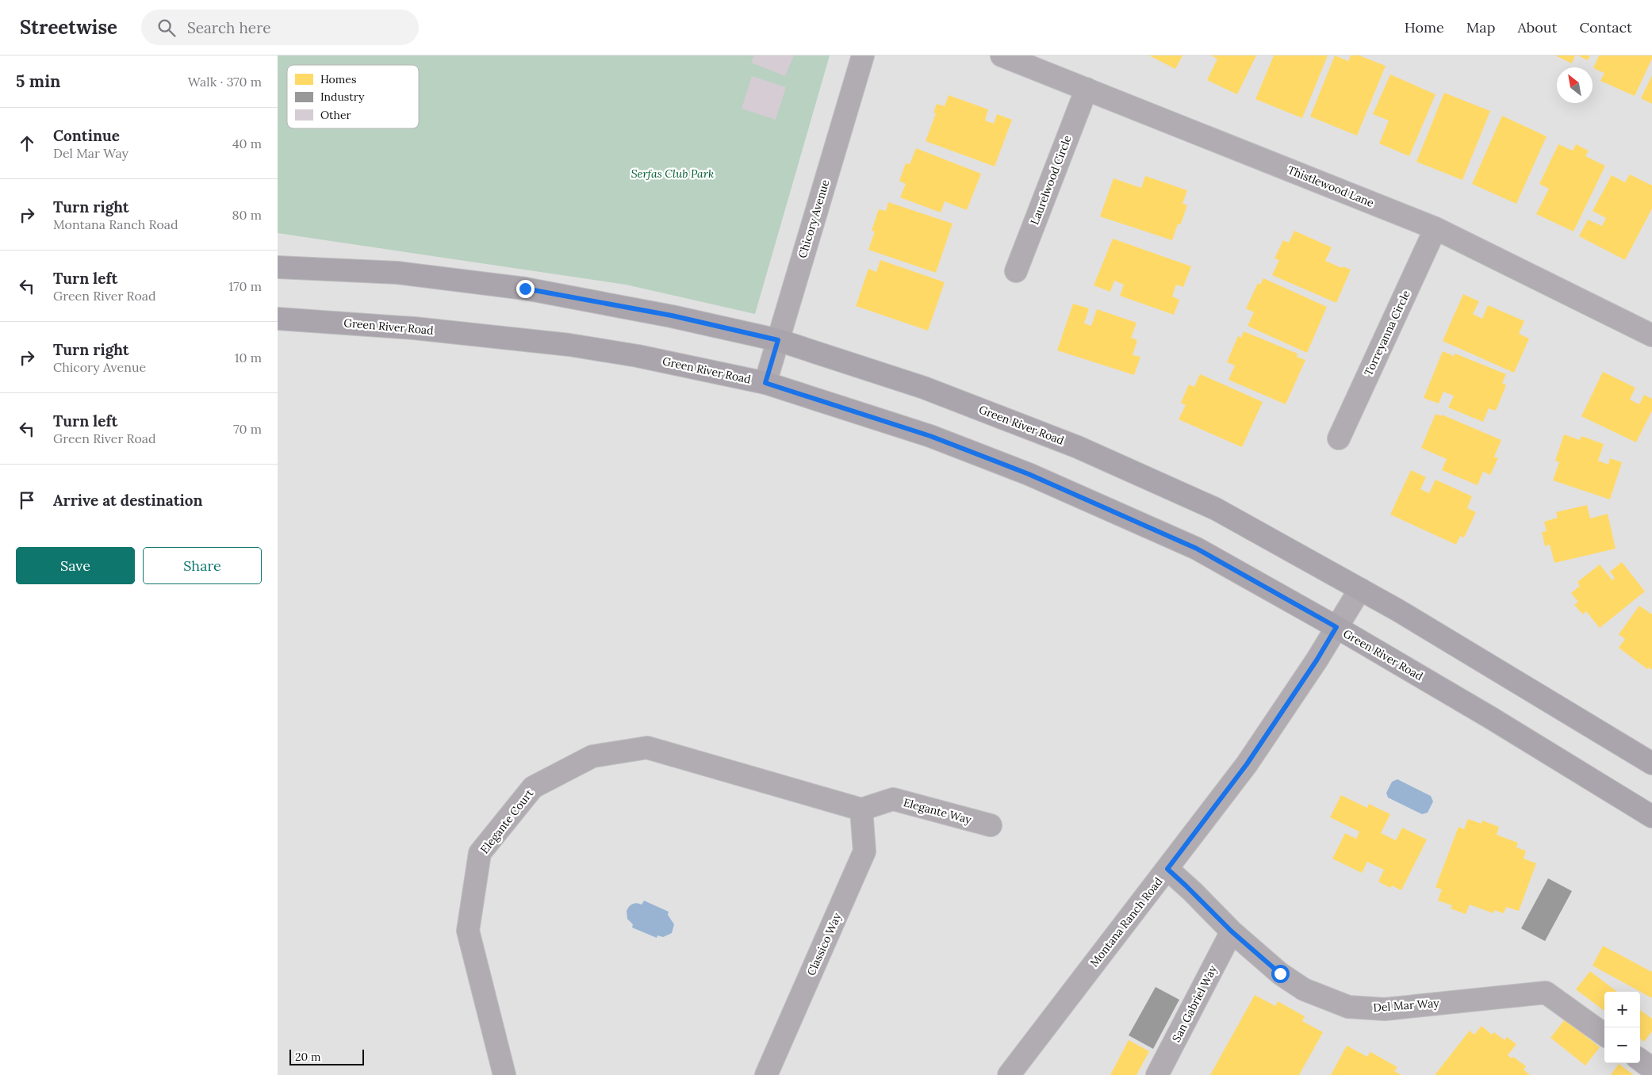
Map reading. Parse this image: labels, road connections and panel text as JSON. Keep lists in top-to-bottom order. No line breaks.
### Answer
{"streets":{"main road":["Green River Road"],"street":["Laurelwood Circle","Thistlewood Lane","Chicory Avenue","Torreyanna Circle","Elegante Way","Elegante Court","Montana Ranch Road","Classico Way","San Gabriel Way","Del Mar Way"]},"crossings":[["Laurelwood Circle","Thistlewood Lane"],["Thistlewood Lane","Torreyanna Circle"],["Chicory Avenue","Green River Road"],["Green River Road","Montana Ranch Road"],["Elegante Way","Elegante Court"],["Elegante Way","Classico Way"],["Elegante Court","Classico Way"],["Montana Ranch Road","Del Mar Way"],["San Gabriel Way","Del Mar Way"]],"parks":["Serfas Club Park"],"legend":["Homes","Industry","Other"],"scale_bar":"20 m","north":"top left","page":{"header":"Streetwise","search":"Search here","nav":["Home","Map","About","Contact"],"heading":["5 min","Walk · 370 m"],"list":[["Continue","Del Mar Way","40 m"],["Turn right","Montana Ranch Road","80 m"],["Turn left","Green River Road","170 m"],["Turn right","Chicory Avenue","10 m"],["Turn left","Green River Road","70 m"],"Arrive at destination"],"buttons":["Save","Share"],"map_buttons":["+","−"],"scale":"20 m"}}
